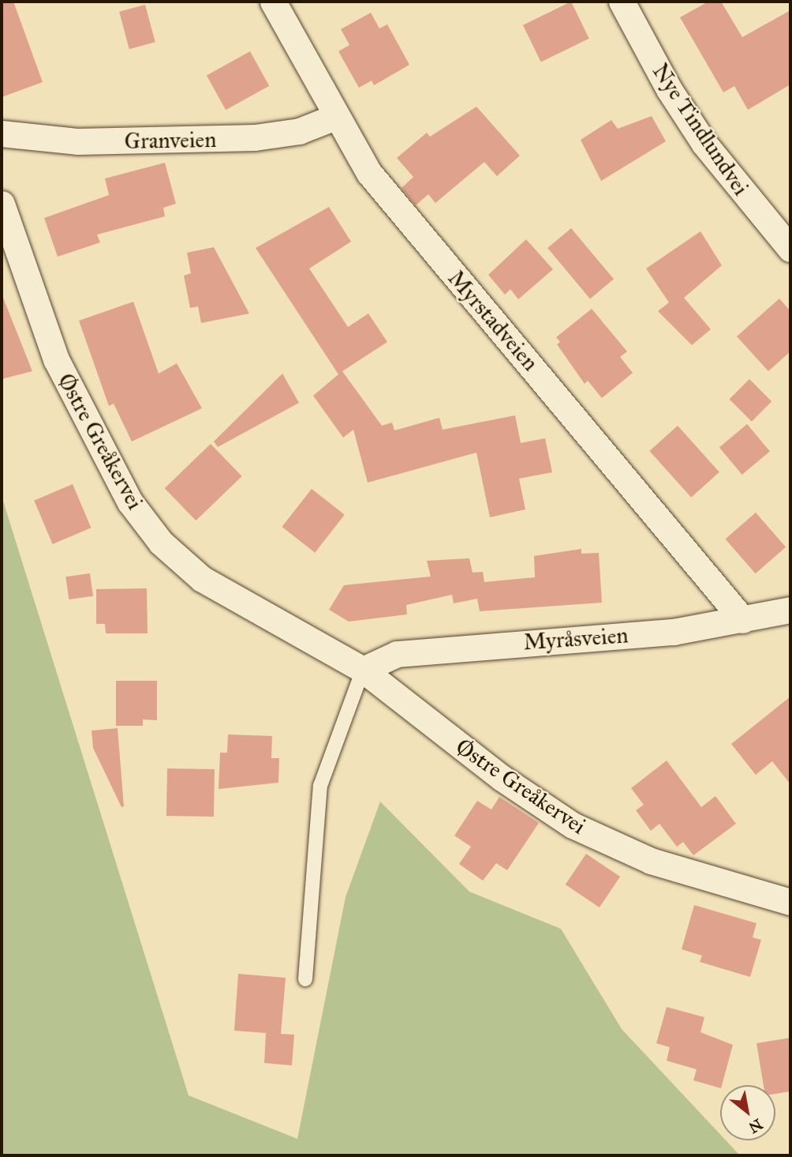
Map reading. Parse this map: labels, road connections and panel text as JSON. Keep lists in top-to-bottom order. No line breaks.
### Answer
{"streets":{"street":["Nye Tindlundvei","Granveien","Myrstadveien","Østre Greåkervei","Myråsveien"]},"crossings":[["Granveien","Myrstadveien"],["Myrstadveien","Myråsveien"],["Østre Greåkervei","Myråsveien"]],"north":"bottom right"}
